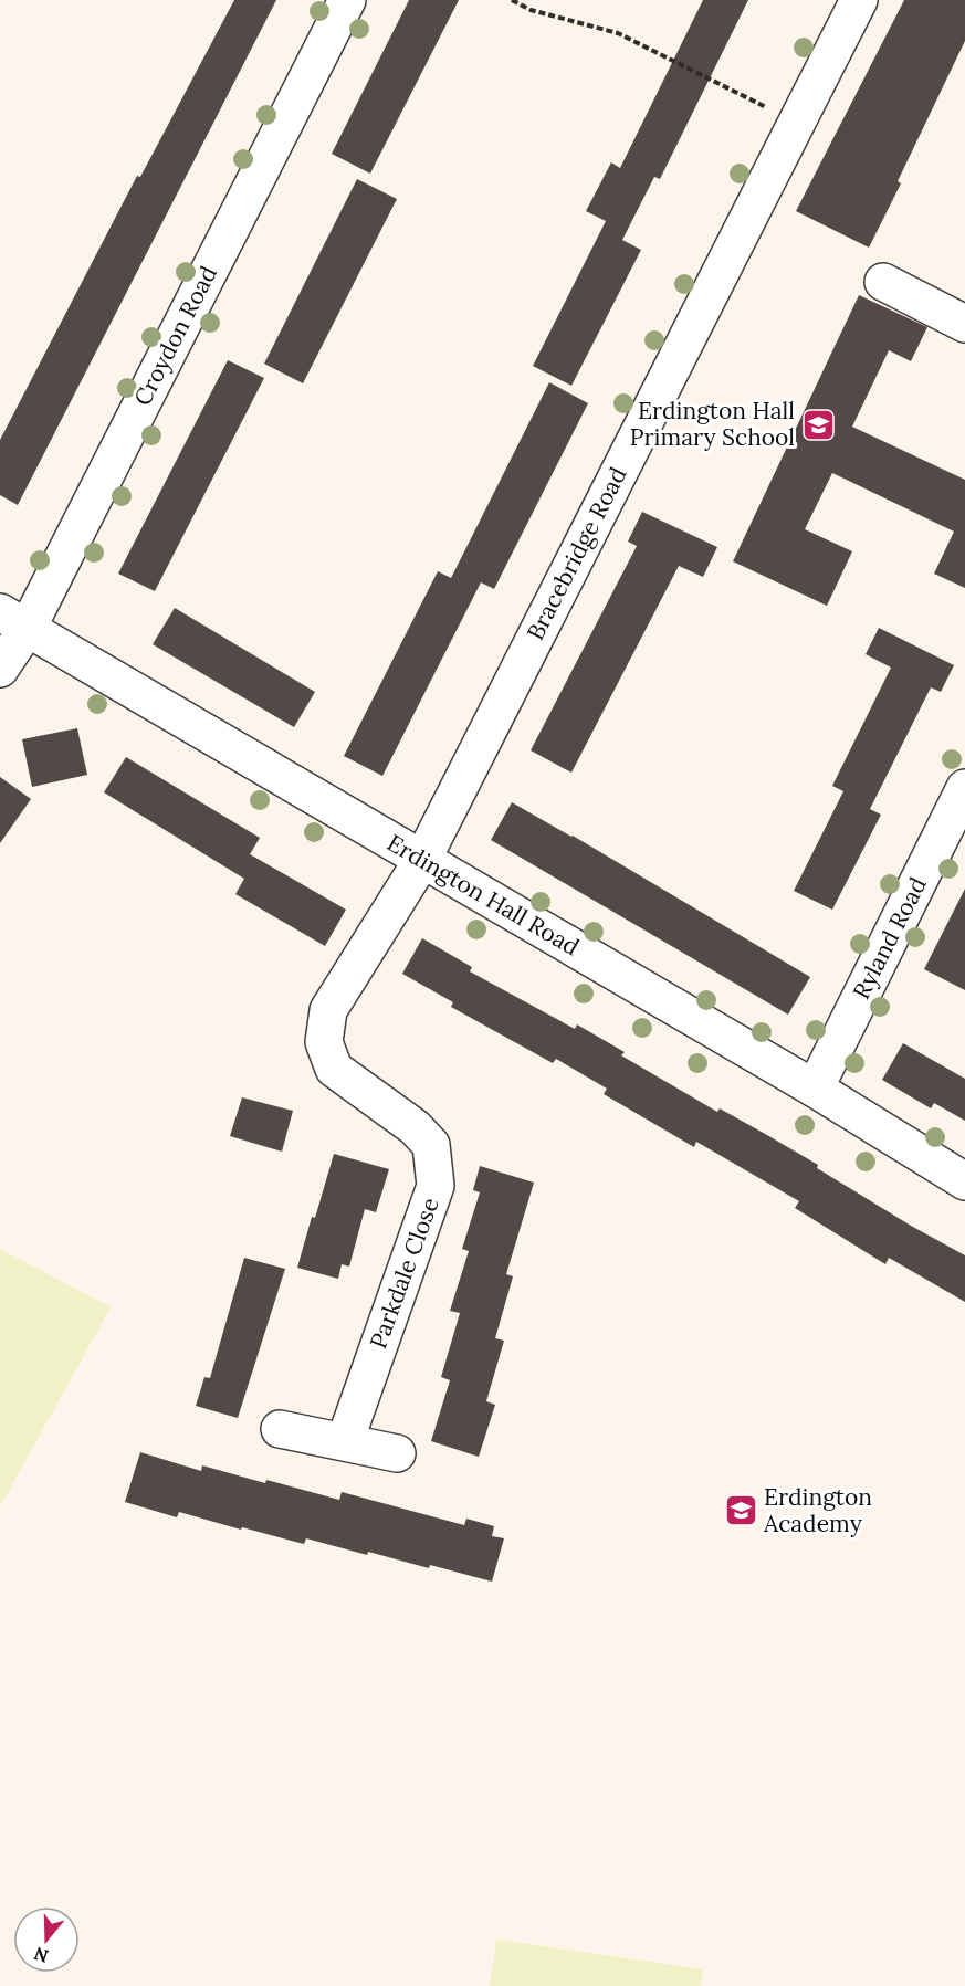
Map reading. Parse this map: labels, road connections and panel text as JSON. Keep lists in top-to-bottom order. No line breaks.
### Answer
{"streets":{"street":["Croydon Road","Bracebridge Road","Erdington Hall Road","Ryland Road","Parkdale Close"]},"crossings":[["Croydon Road","Erdington Hall Road"],["Bracebridge Road","Erdington Hall Road"],["Bracebridge Road","Parkdale Close"],["Erdington Hall Road","Ryland Road"],["Erdington Hall Road","Parkdale Close"]],"places":{"school or university":["Erdington Hall Primary School","Erdington Academy"]},"north":"bottom"}
